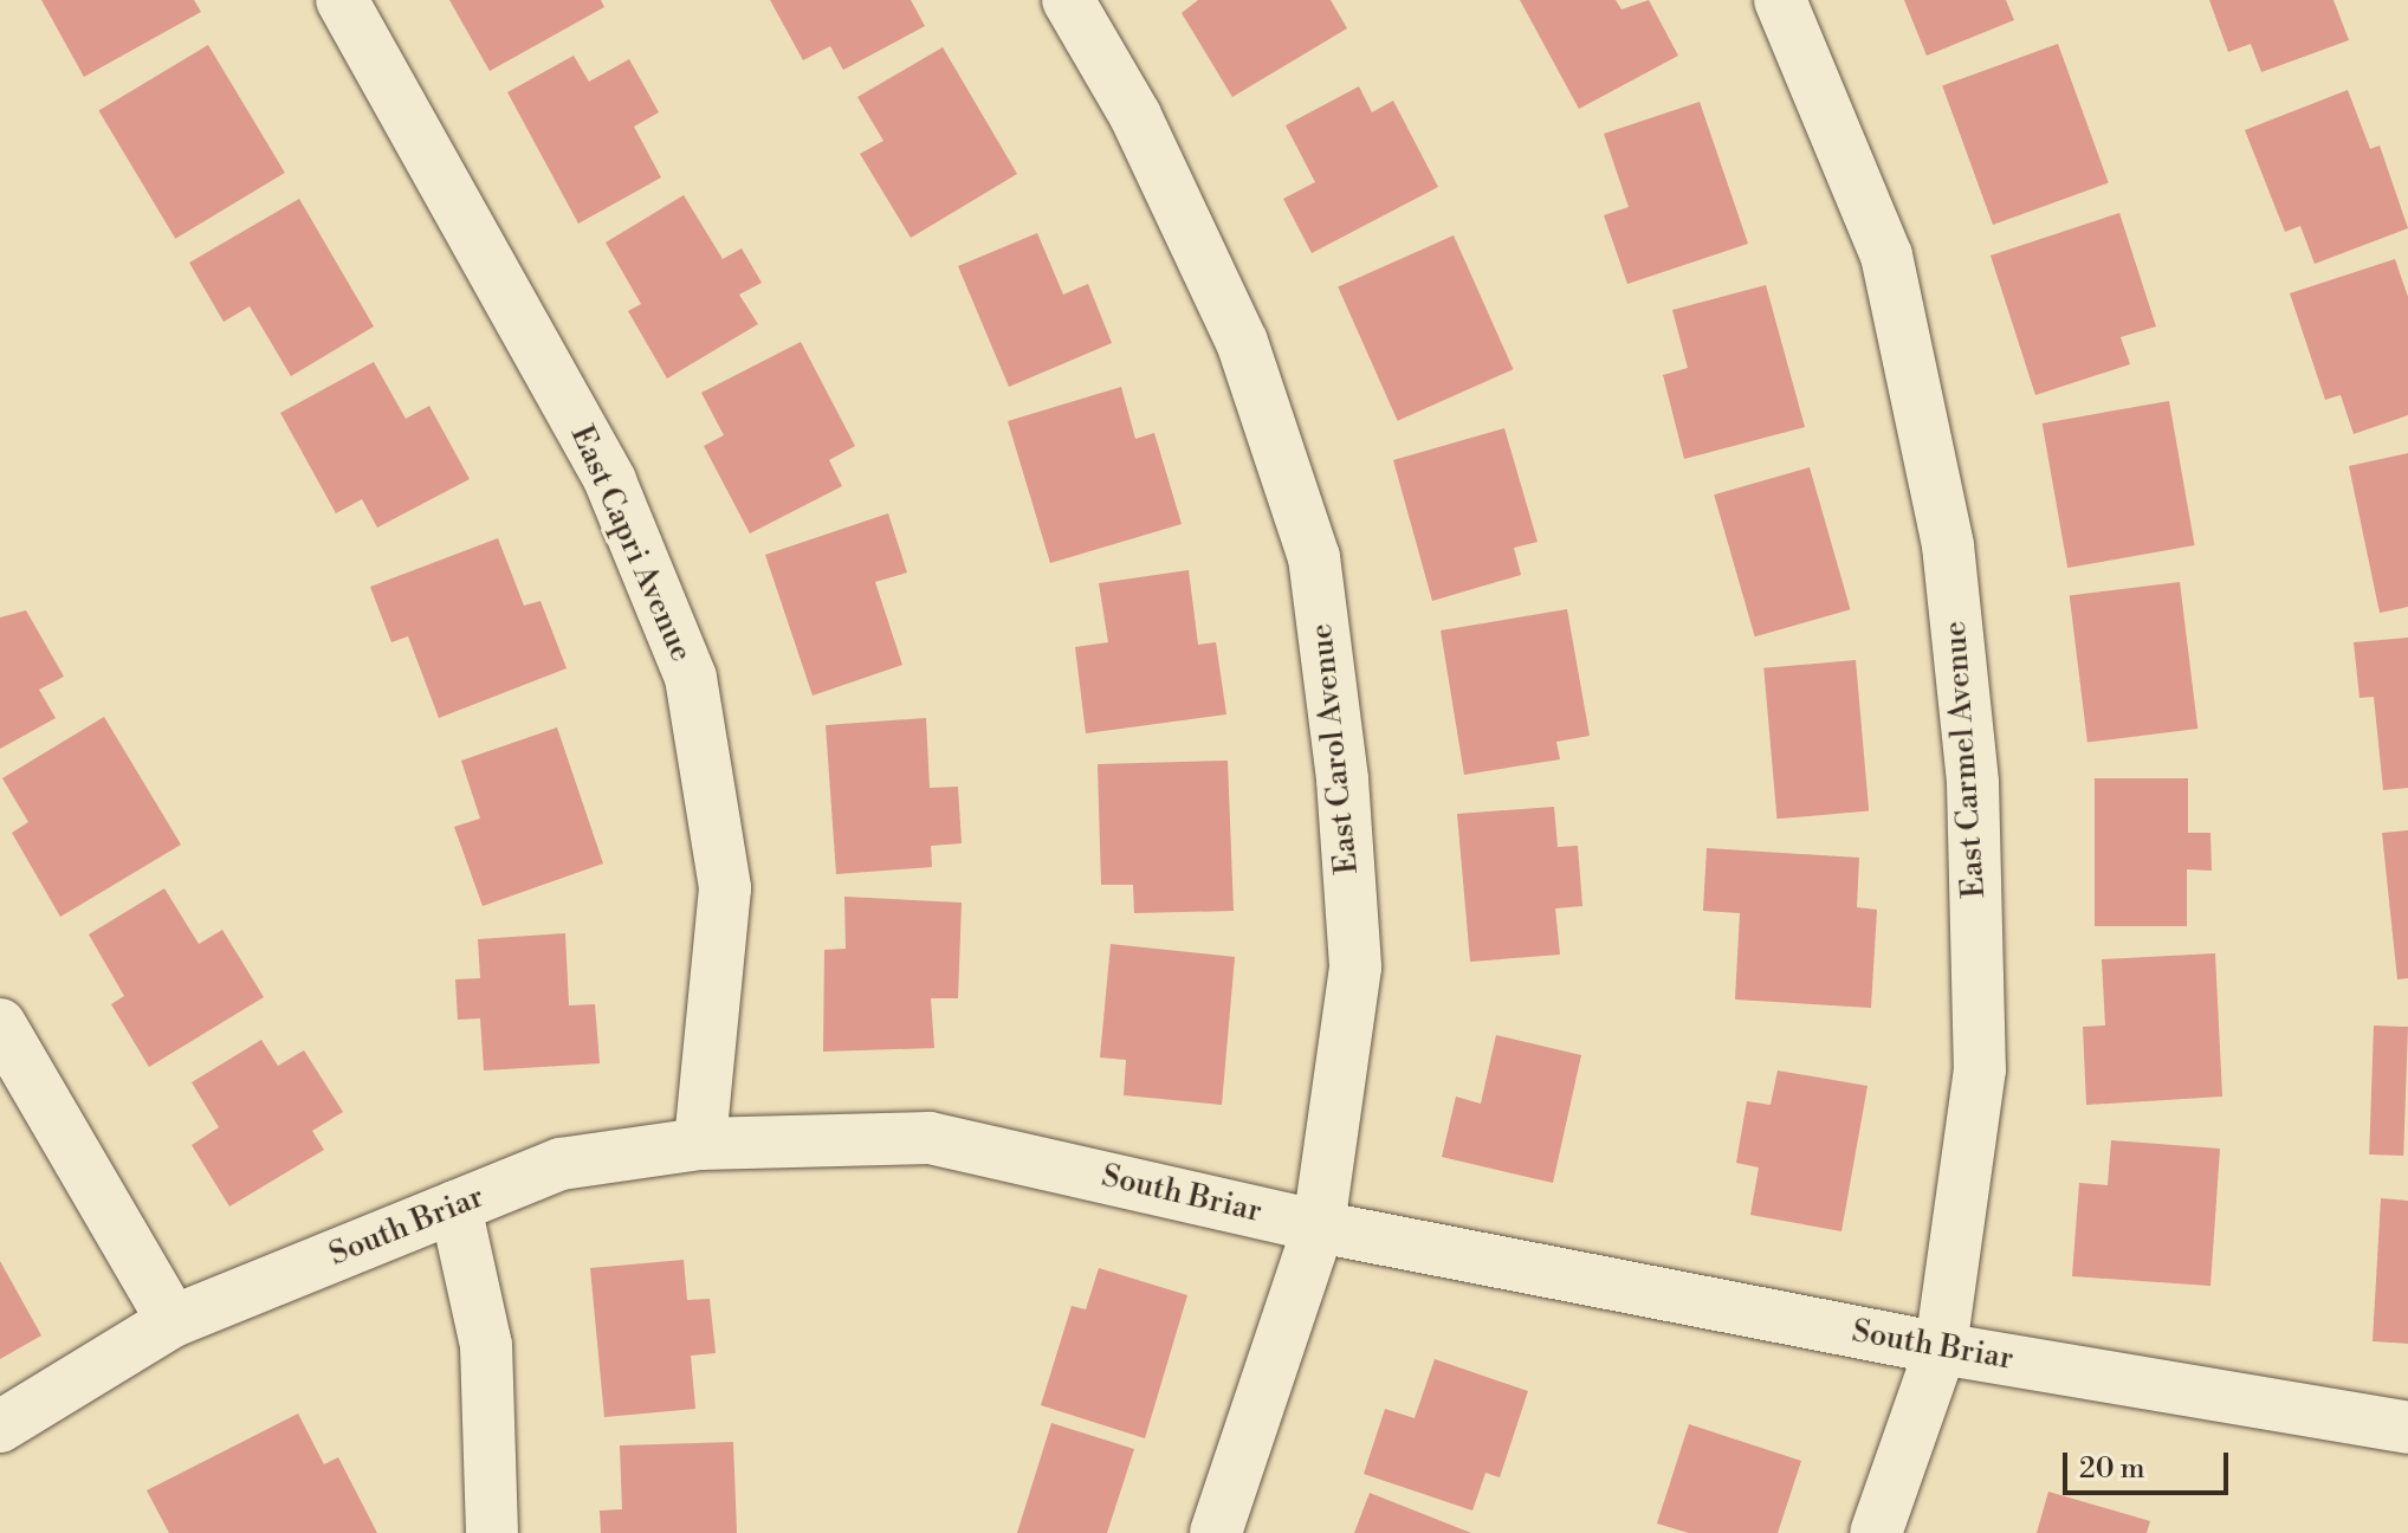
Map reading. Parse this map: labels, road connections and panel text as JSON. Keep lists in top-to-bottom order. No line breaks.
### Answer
{"streets":{"street":["East Capri Avenue","East Carol Avenue","East Carmel Avenue","South Briar"]},"crossings":[["East Capri Avenue","South Briar"],["East Carol Avenue","South Briar"],["East Carmel Avenue","South Briar"]],"scale_bar":"20 m"}
